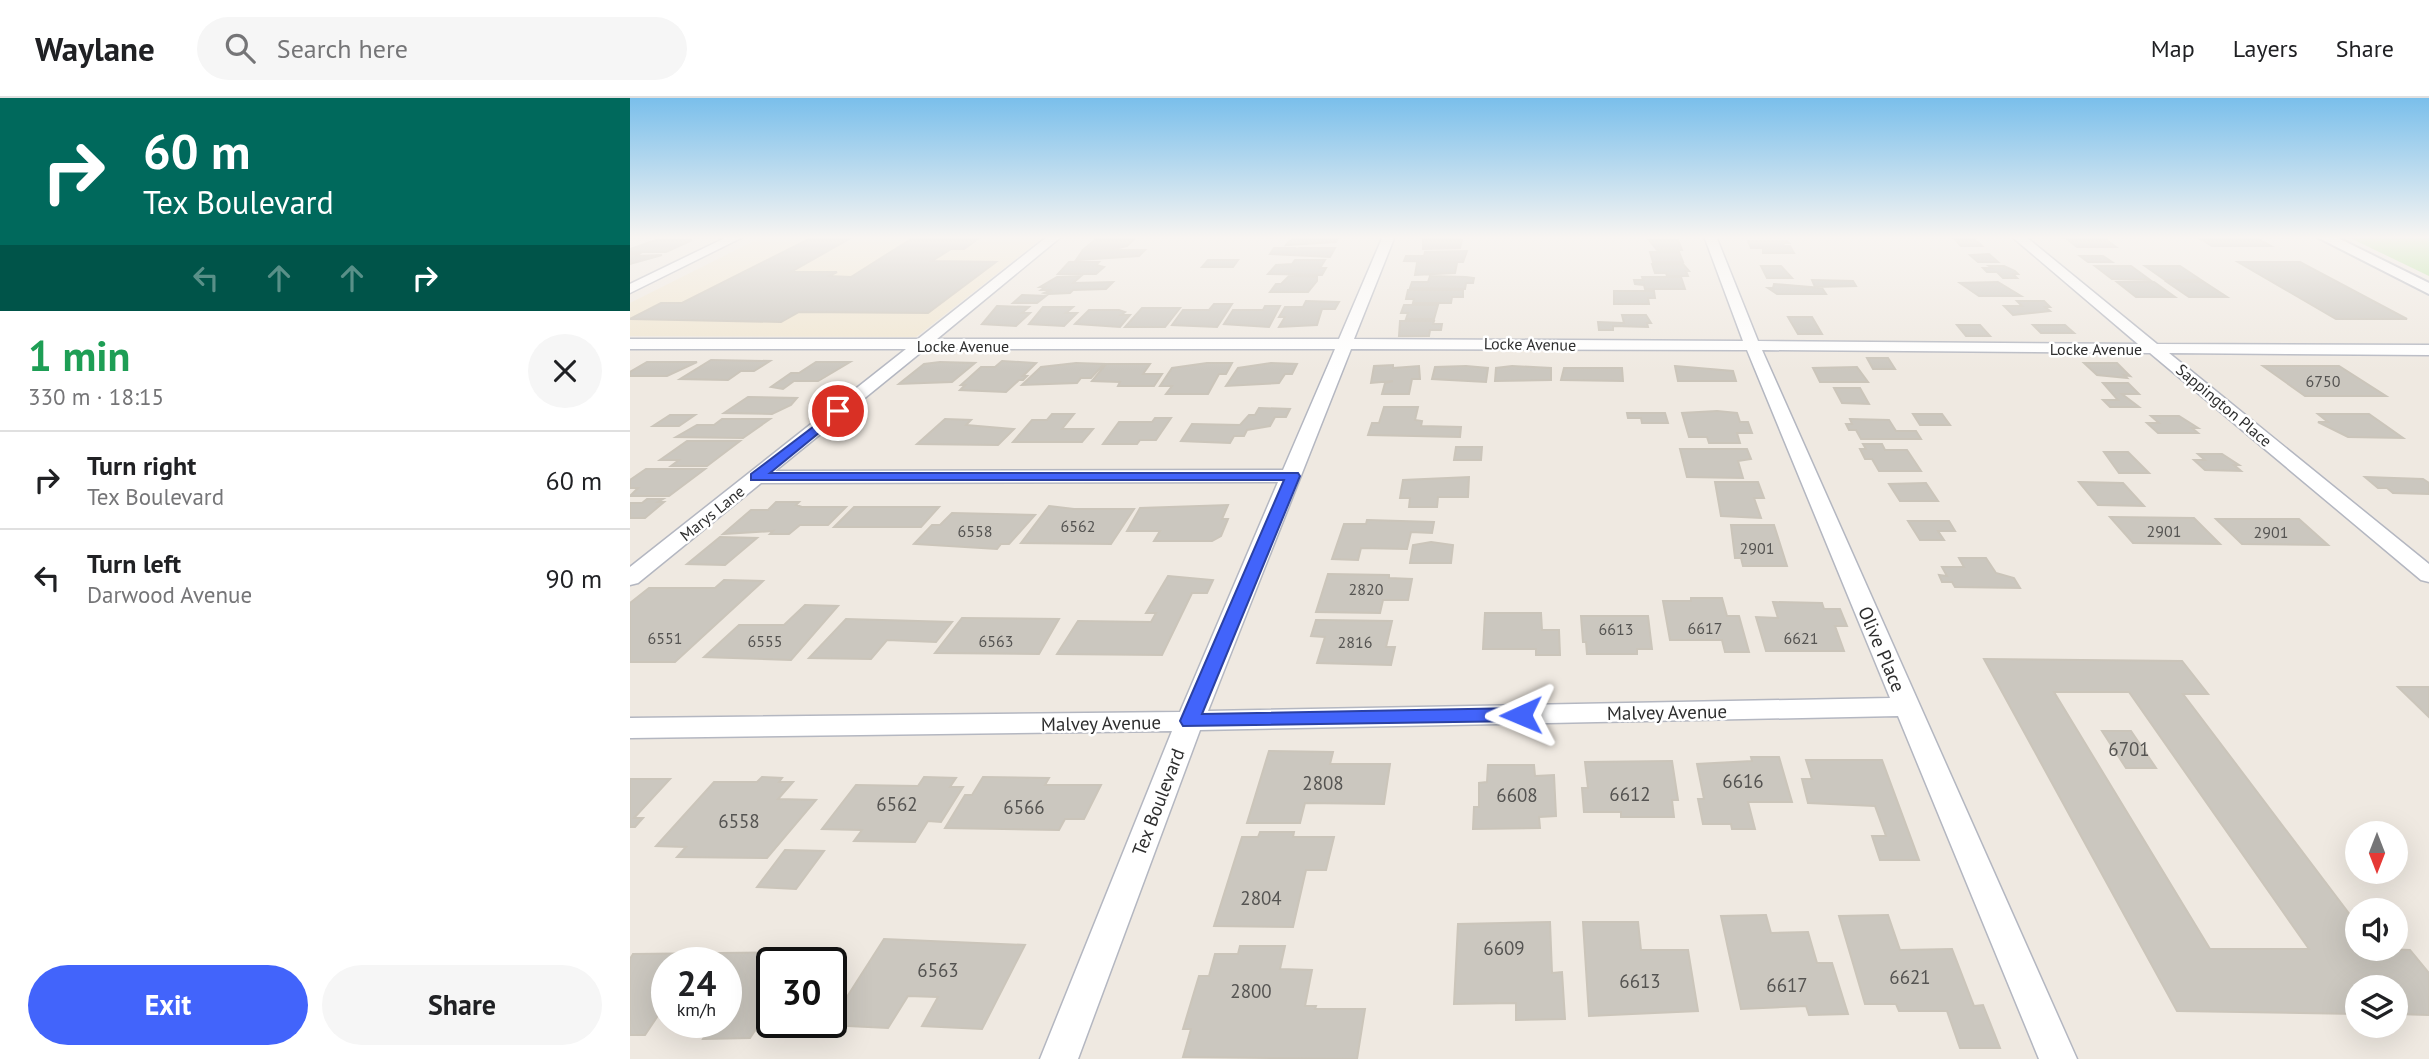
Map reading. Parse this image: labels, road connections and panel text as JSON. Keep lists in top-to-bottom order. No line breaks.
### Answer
{"streets":{"street":["Locke Avenue","Sappington Place","Marys Lane","Olive Place","Malvey Avenue","Tex Boulevard"]},"crossings":[["Locke Avenue","Sappington Place"],["Locke Avenue","Marys Lane"],["Locke Avenue","Olive Place"],["Locke Avenue","Tex Boulevard"],["Olive Place","Malvey Avenue"],["Malvey Avenue","Tex Boulevard"]],"house_numbers":["6750","6562","6558","2901","2901","2901","2820","6617","6613","6551","6621","6555","6563","2816","6701","6616","2808","6612","6608","6562","6566","6558","2804","6609","6563","6621","6613","6617","2800"],"north":"bottom","page":{"header":"Waylane","search":"Search here","nav":["Map","Layers","Share"],"turn":["60 m","Tex Boulevard"],"heading":["1 min","330 m · 18:15"],"list":[{"name":"Turn right","note":"Tex Boulevard","value":"60 m"},{"name":"Turn left","note":"Darwood Avenue","value":"90 m"}],"speed":"24 km/h","limit":"30","buttons":["Exit","Share"]}}
